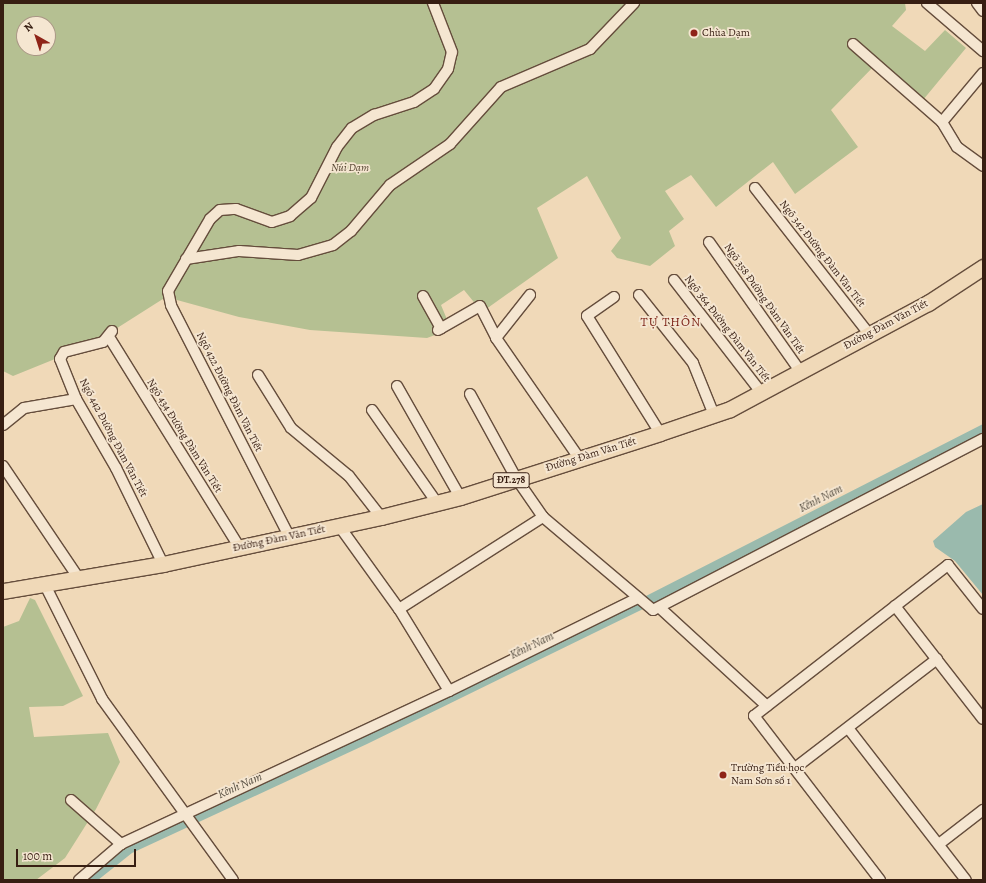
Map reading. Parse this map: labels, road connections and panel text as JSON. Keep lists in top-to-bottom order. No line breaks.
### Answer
{"streets":{"main road":["Đường Đàm Văn Tiết","ĐT.278"],"street":["Ngõ 342 Đường Đàm Văn Tiết","Ngõ 358 Đường Đàm Văn Tiết","Ngõ 364 Đường Đàm Văn Tiết","Ngõ 422 Đường Đàm Văn Tiết","Ngõ 434 Đường Đàm Văn Tiết","Ngõ 442 Đường Đàm Văn Tiết"]},"crossings":[["Ngõ 342 Đường Đàm Văn Tiết","Đường Đàm Văn Tiết"],["Ngõ 358 Đường Đàm Văn Tiết","Đường Đàm Văn Tiết"],["Đường Đàm Văn Tiết","Ngõ 364 Đường Đàm Văn Tiết"],["Đường Đàm Văn Tiết","Ngõ 422 Đường Đàm Văn Tiết"],["Đường Đàm Văn Tiết","Ngõ 434 Đường Đàm Văn Tiết"],["Đường Đàm Văn Tiết","Ngõ 442 Đường Đàm Văn Tiết"],["Ngõ 434 Đường Đàm Văn Tiết","Ngõ 442 Đường Đàm Văn Tiết"]],"districts":["TỰ THÔN"],"water":["Kênh Nam"],"parks":["Núi Dạm"],"places":["Chùa Dạm","Trường Tiểu học Nam Sơn số 1"],"scale_bar":"100 m","north":"top left"}
